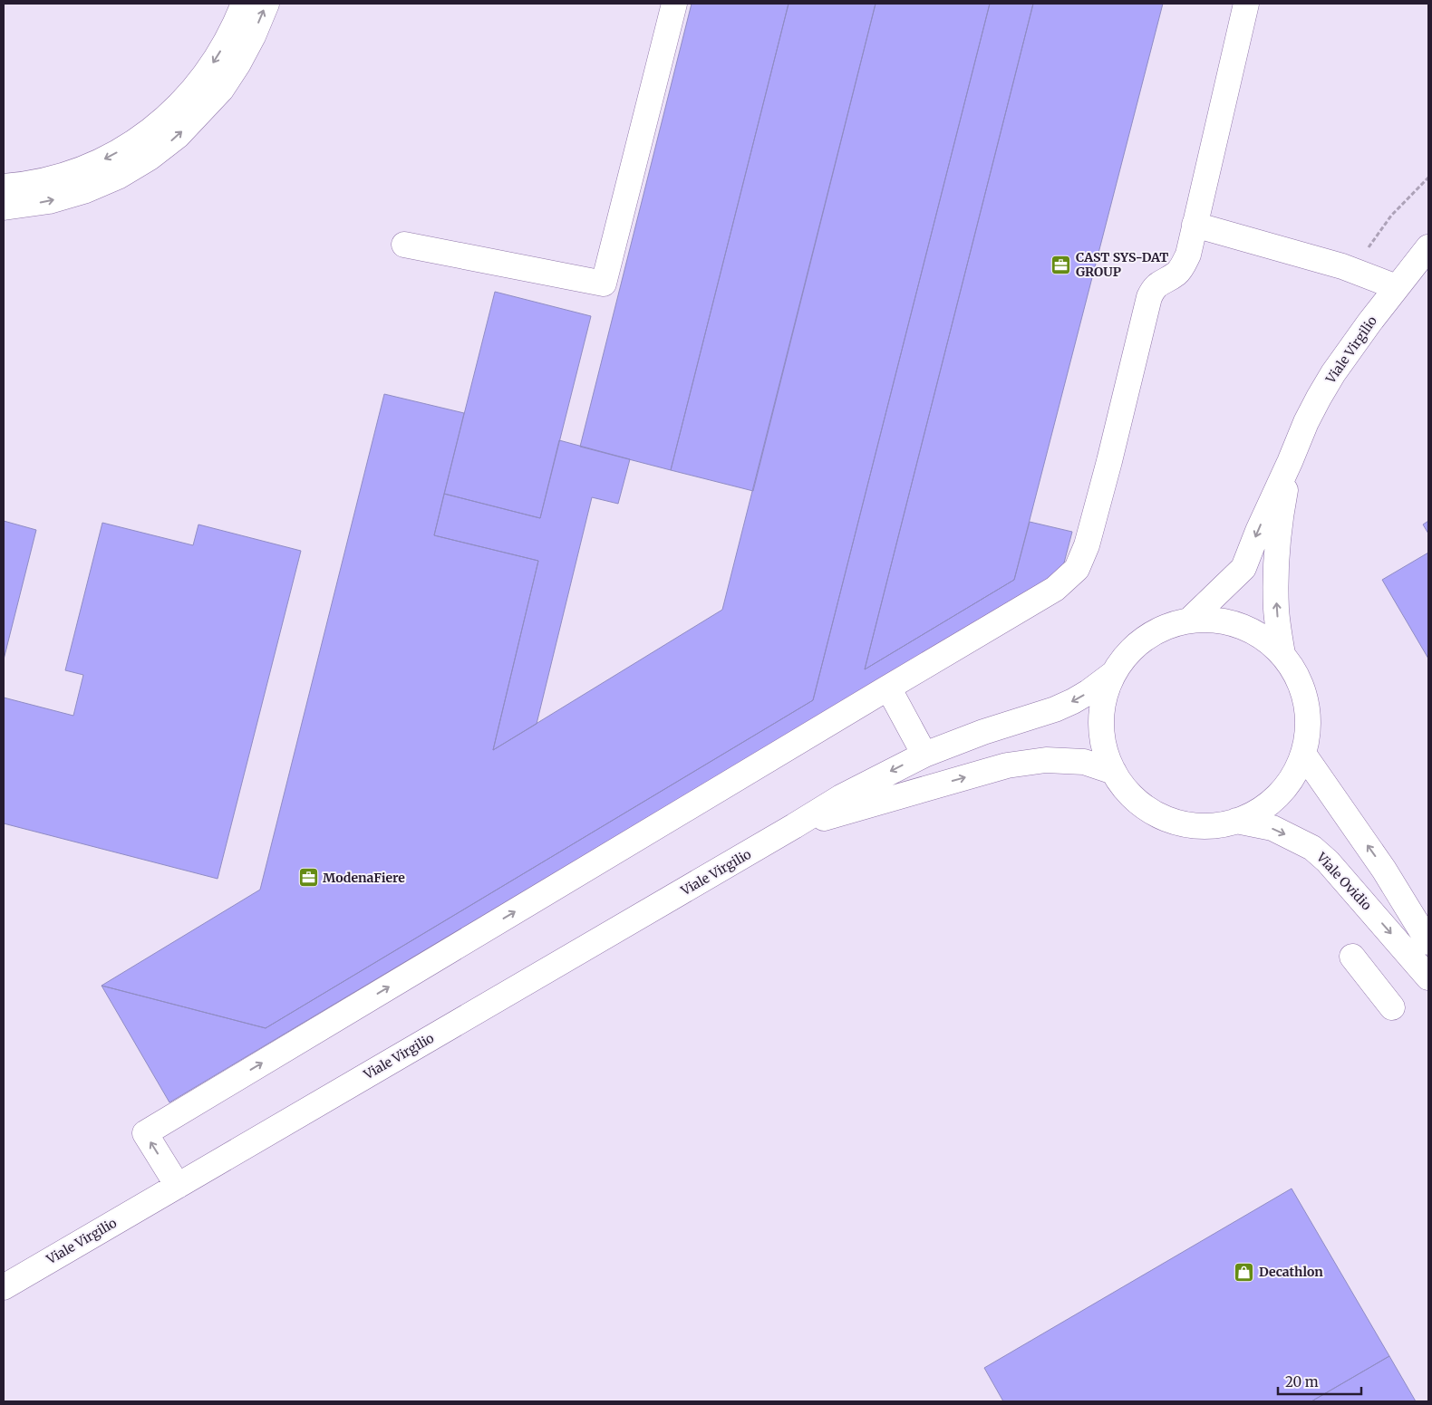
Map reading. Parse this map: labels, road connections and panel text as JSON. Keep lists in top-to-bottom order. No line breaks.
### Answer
{"streets":{"main road":["Viale Virgilio","Viale Ovidio"]},"places":{"office":["CAST SYS-DAT GROUP","ModenaFiere"],"shop":["Decathlon"]},"scale_bar":"20 m"}
